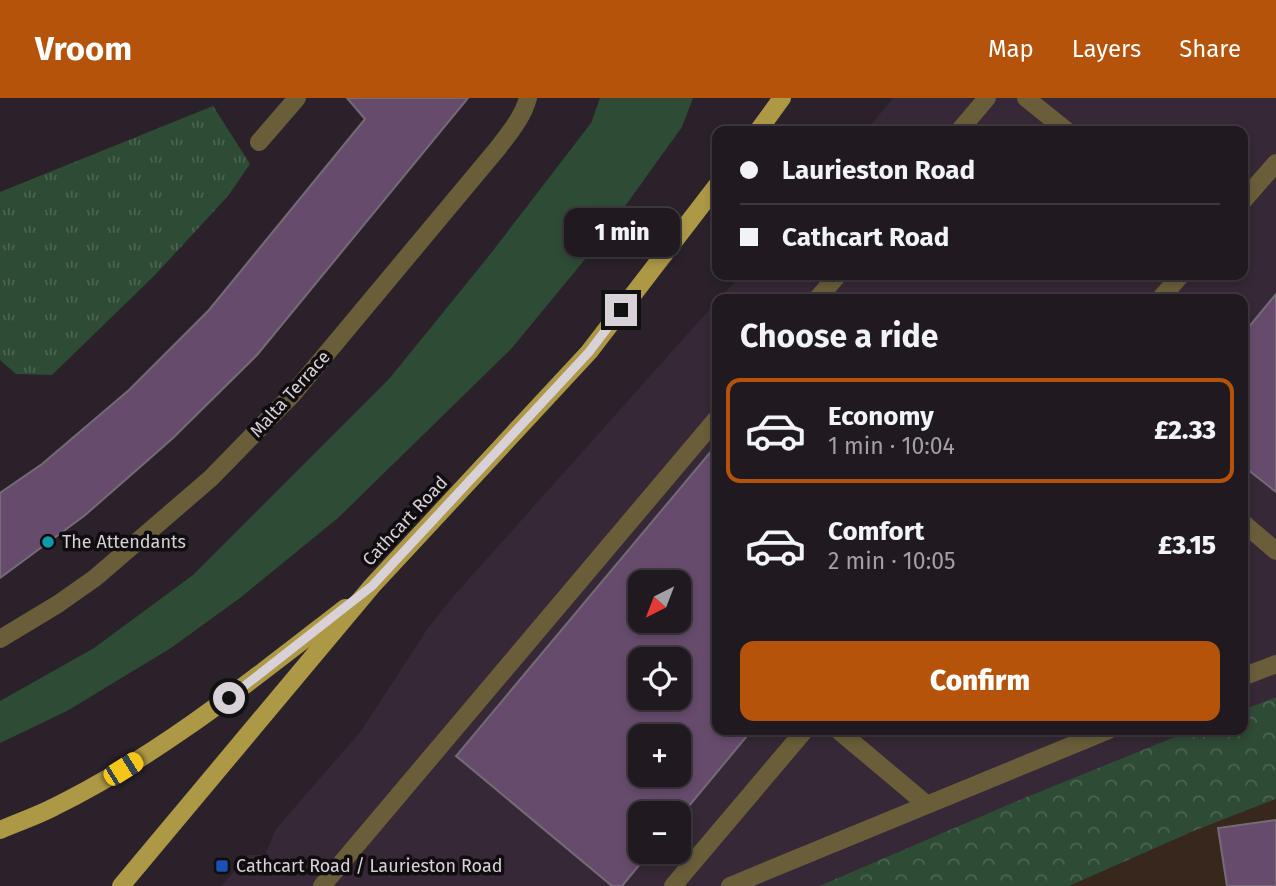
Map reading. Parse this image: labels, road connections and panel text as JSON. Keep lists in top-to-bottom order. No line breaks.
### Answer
{"streets":{"main road":["Cathcart Road"],"street":["Malta Terrace"]},"places":{"other":["The Attendants"],"transit":["Cathcart Road / Laurieston Road"]},"north":"bottom left","page":{"header":"Vroom","nav":["Map","Layers","Share"],"banner":["Laurieston Road","Cathcart Road"],"bubble":"1 min","heading":"Choose a ride","list":[{"name":"Economy","note":"1 min · 10:04","value":"£2.33"},{"name":"Comfort","note":"2 min · 10:05","value":"£3.15"}],"map_buttons":["+","−"],"buttons":"Confirm"}}
